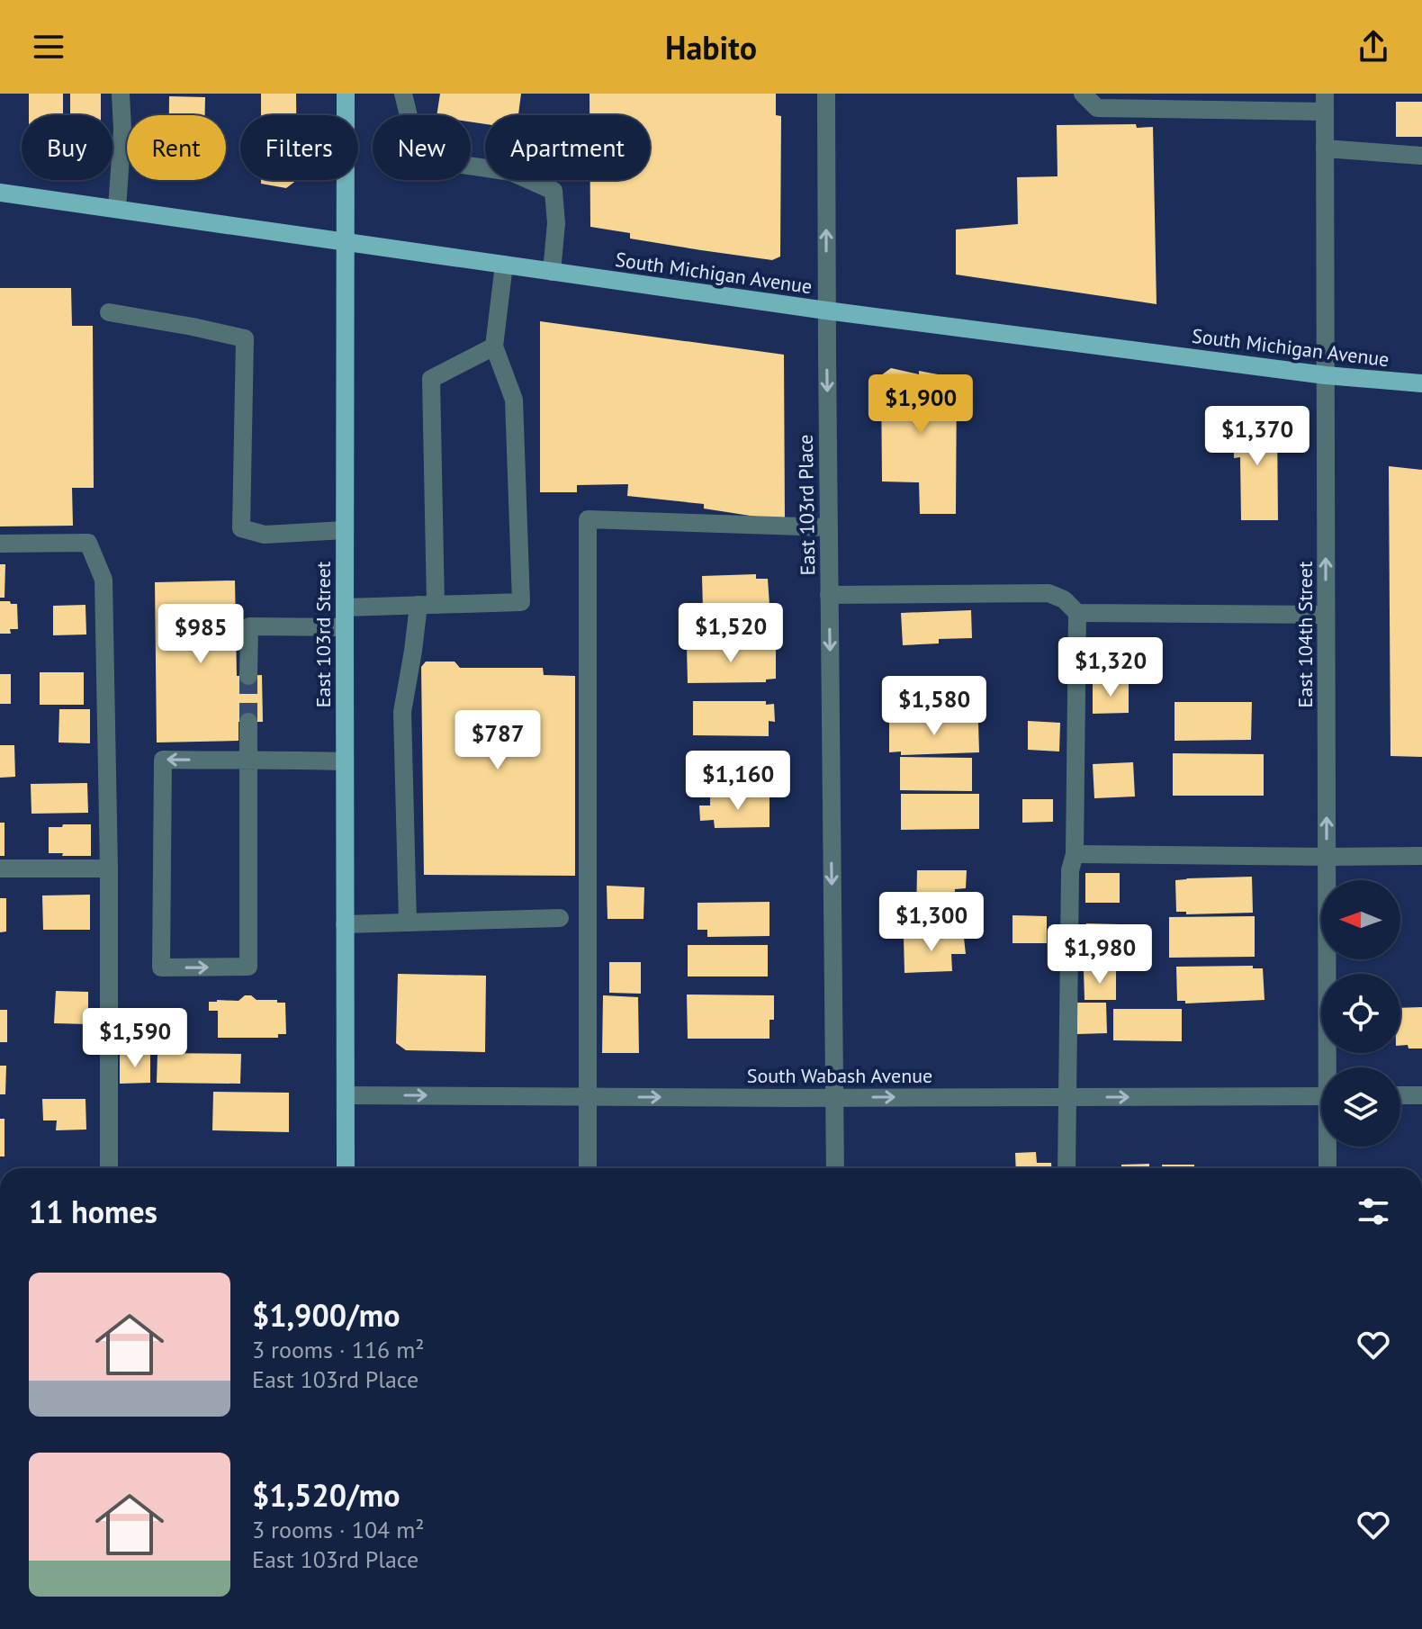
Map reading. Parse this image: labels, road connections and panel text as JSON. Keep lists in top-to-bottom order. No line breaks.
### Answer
{"streets":{"main road":["South Michigan Avenue","East 103rd Street"],"street":["East 103rd Place","East 104th Street","South Wabash Avenue"]},"crossings":[["South Michigan Avenue","East 103rd Place"],["South Michigan Avenue","East 103rd Street"],["South Michigan Avenue","East 104th Street"],["East 103rd Place","South Wabash Avenue"],["East 103rd Street","South Wabash Avenue"]],"one_way":["East 104th Street","South Wabash Avenue"],"north":"left","page":{"header":"Habito","chip":["Buy","Rent","Filters","New","Apartment"],"price":["$1,900","$1,370","$1,520","$985","$1,320","$1,580","$787","$1,160","$1,300","$1,980","$1,590"],"heading":"11 homes","list":[{"name":"$1,900/mo","note":"3 rooms · 116 m² · East 103rd Place"},{"name":"$1,520/mo","note":"3 rooms · 104 m² · East 103rd Place"}]}}
